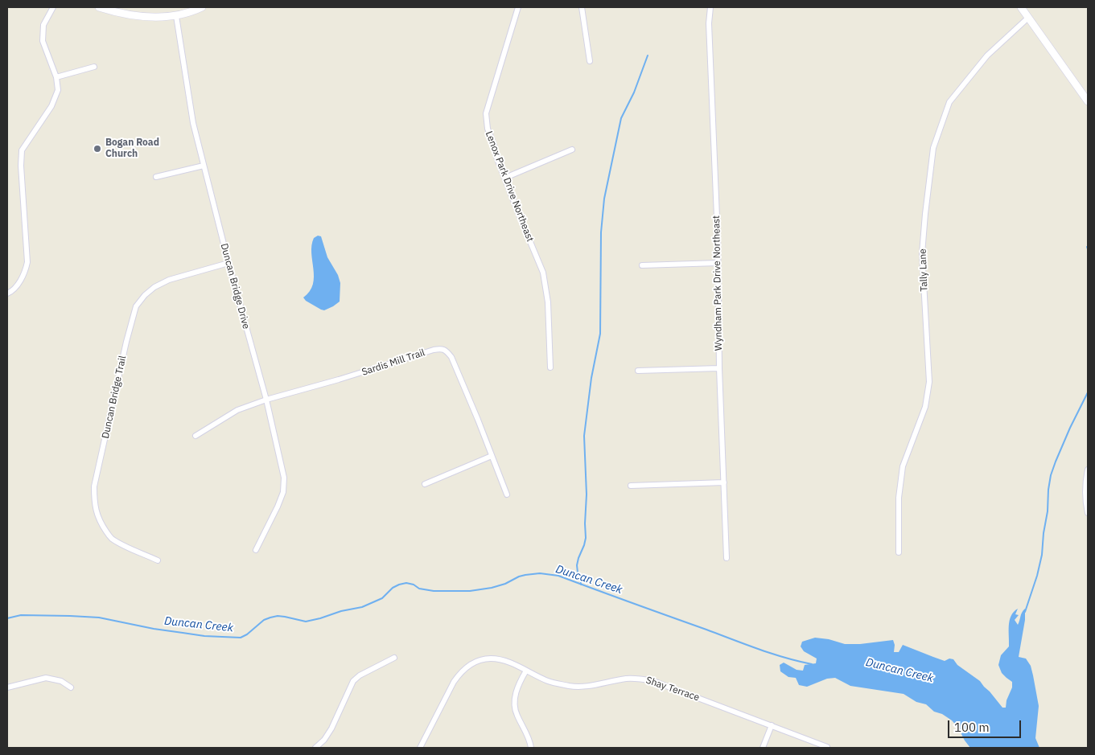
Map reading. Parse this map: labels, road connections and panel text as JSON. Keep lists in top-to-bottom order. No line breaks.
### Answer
{"streets":{"street":["Lenox Park Drive Northeast","Tally Lane","Wyndham Park Drive Northeast","Duncan Bridge Drive","Sardis Mill Trail","Duncan Bridge Trail","Shay Terrace"]},"crossings":[["Duncan Bridge Drive","Sardis Mill Trail"],["Duncan Bridge Drive","Duncan Bridge Trail"]],"water":["Duncan Creek"],"places":["Bogan Road Church"],"scale_bar":"100 m"}
